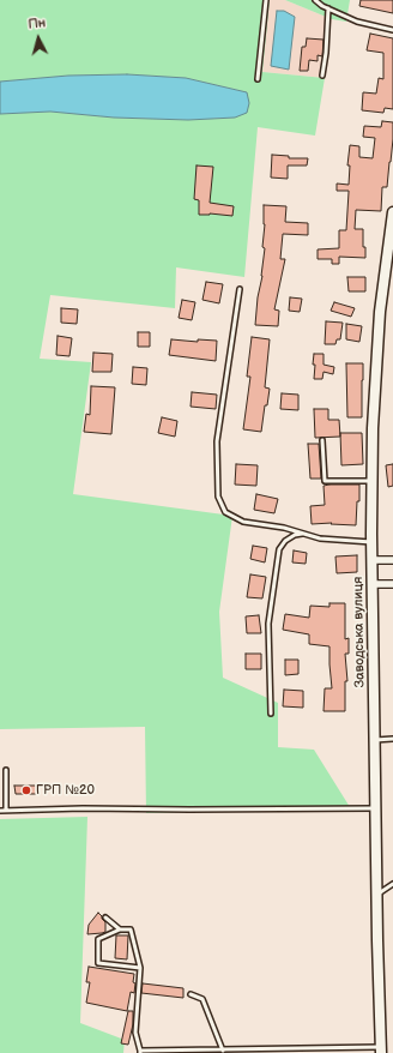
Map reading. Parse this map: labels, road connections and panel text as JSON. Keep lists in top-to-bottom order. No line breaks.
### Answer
{"streets":{"main road":["Заводська вулиця"]},"places":["ГРП №20"],"north":"top"}
